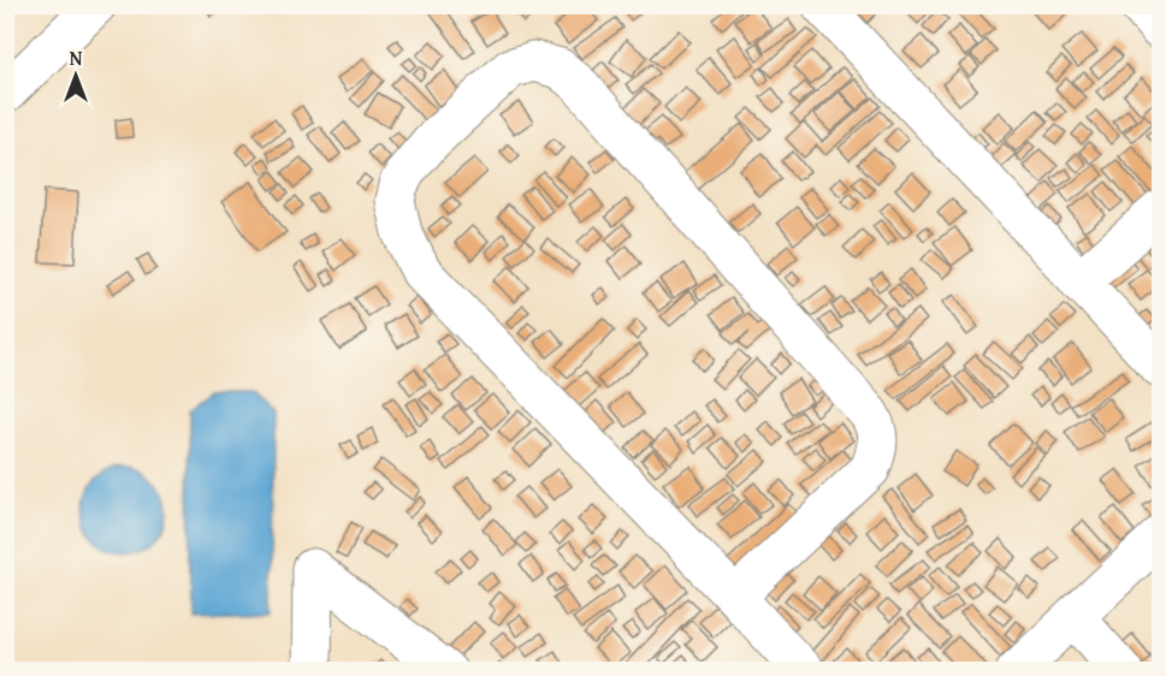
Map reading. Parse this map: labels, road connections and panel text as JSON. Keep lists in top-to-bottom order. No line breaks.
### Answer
{"north":"top"}
